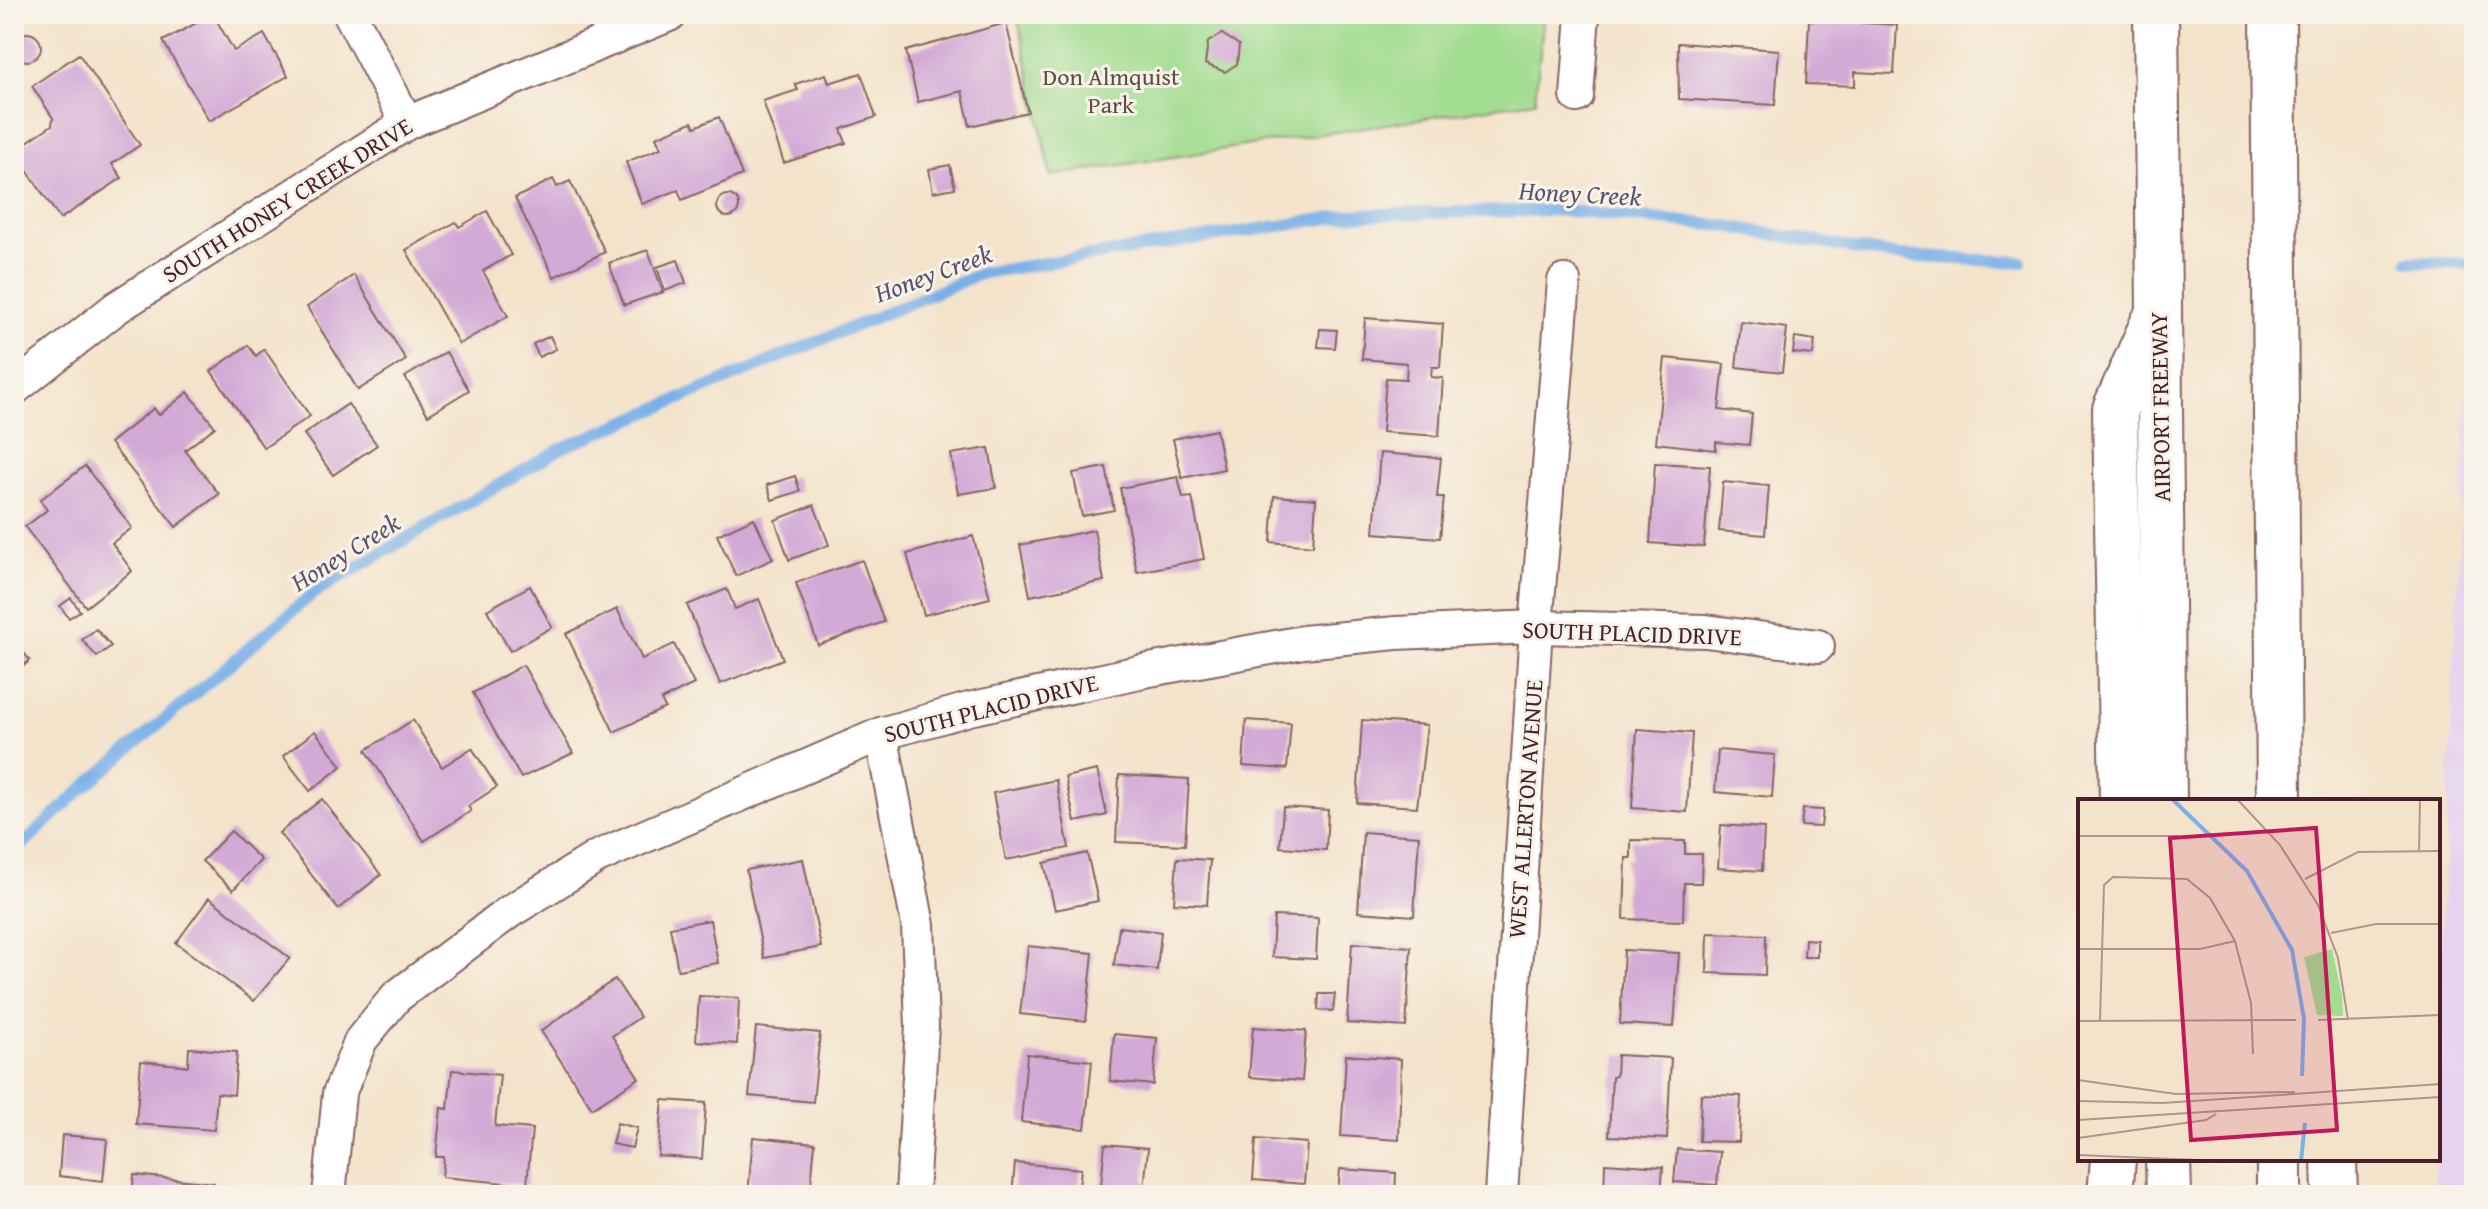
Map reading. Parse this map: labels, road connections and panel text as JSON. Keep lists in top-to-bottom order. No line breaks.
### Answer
{"streets":{"highway":["AIRPORT FREEWAY"],"street":["SOUTH HONEY CREEK DRIVE","SOUTH PLACID DRIVE","WEST ALLERTON AVENUE"]},"crossings":[["SOUTH PLACID DRIVE","WEST ALLERTON AVENUE"]],"water":["Honey Creek"],"parks":["Don Almquist Park"]}
